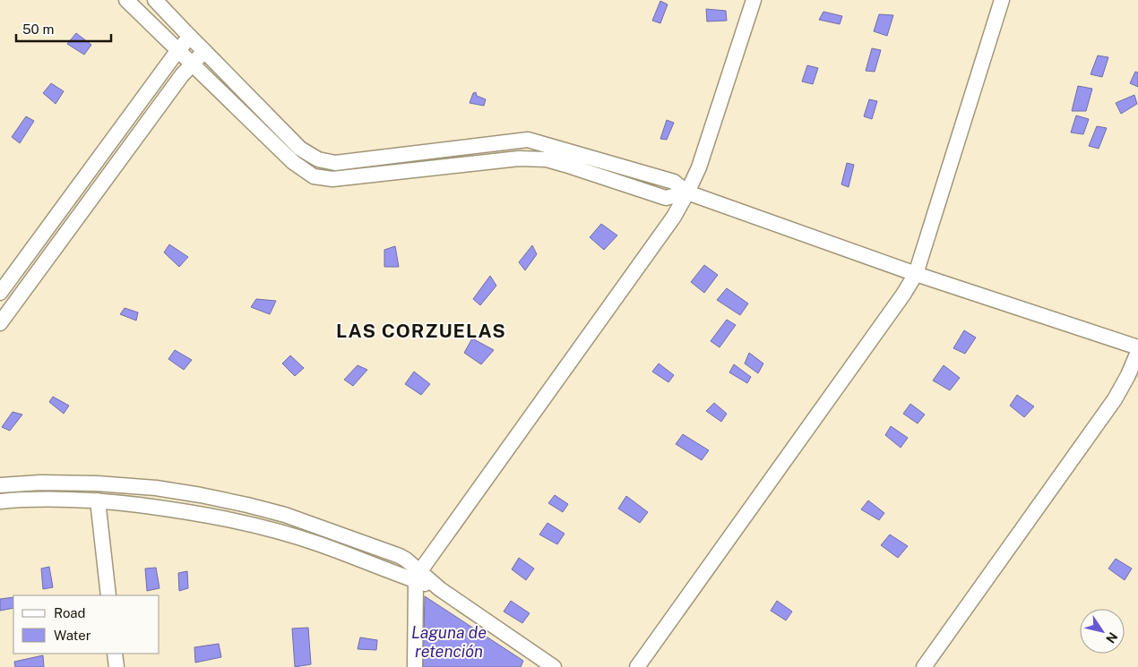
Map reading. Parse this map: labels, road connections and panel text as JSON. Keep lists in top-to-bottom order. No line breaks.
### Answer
{"districts":["LAS CORZUELAS"],"water":["Laguna de retención"],"legend":["Road","Water"],"scale_bar":"50 m","north":"bottom right"}
